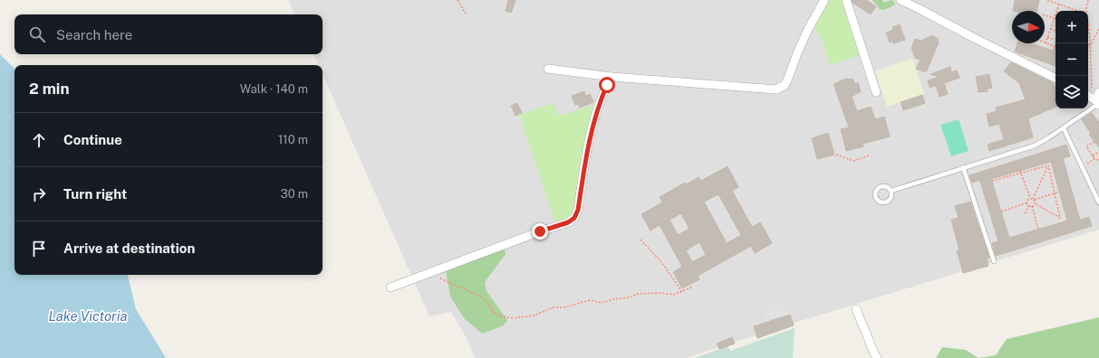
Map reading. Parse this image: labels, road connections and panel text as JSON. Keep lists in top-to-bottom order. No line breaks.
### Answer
{"water":["Lake Victoria"],"north":"right","page":{"map_buttons":["+","−"],"search":"Search here","heading":["2 min","Walk · 140 m"],"list":[["Continue","110 m"],["Turn right","30 m"],"Arrive at destination"]}}
